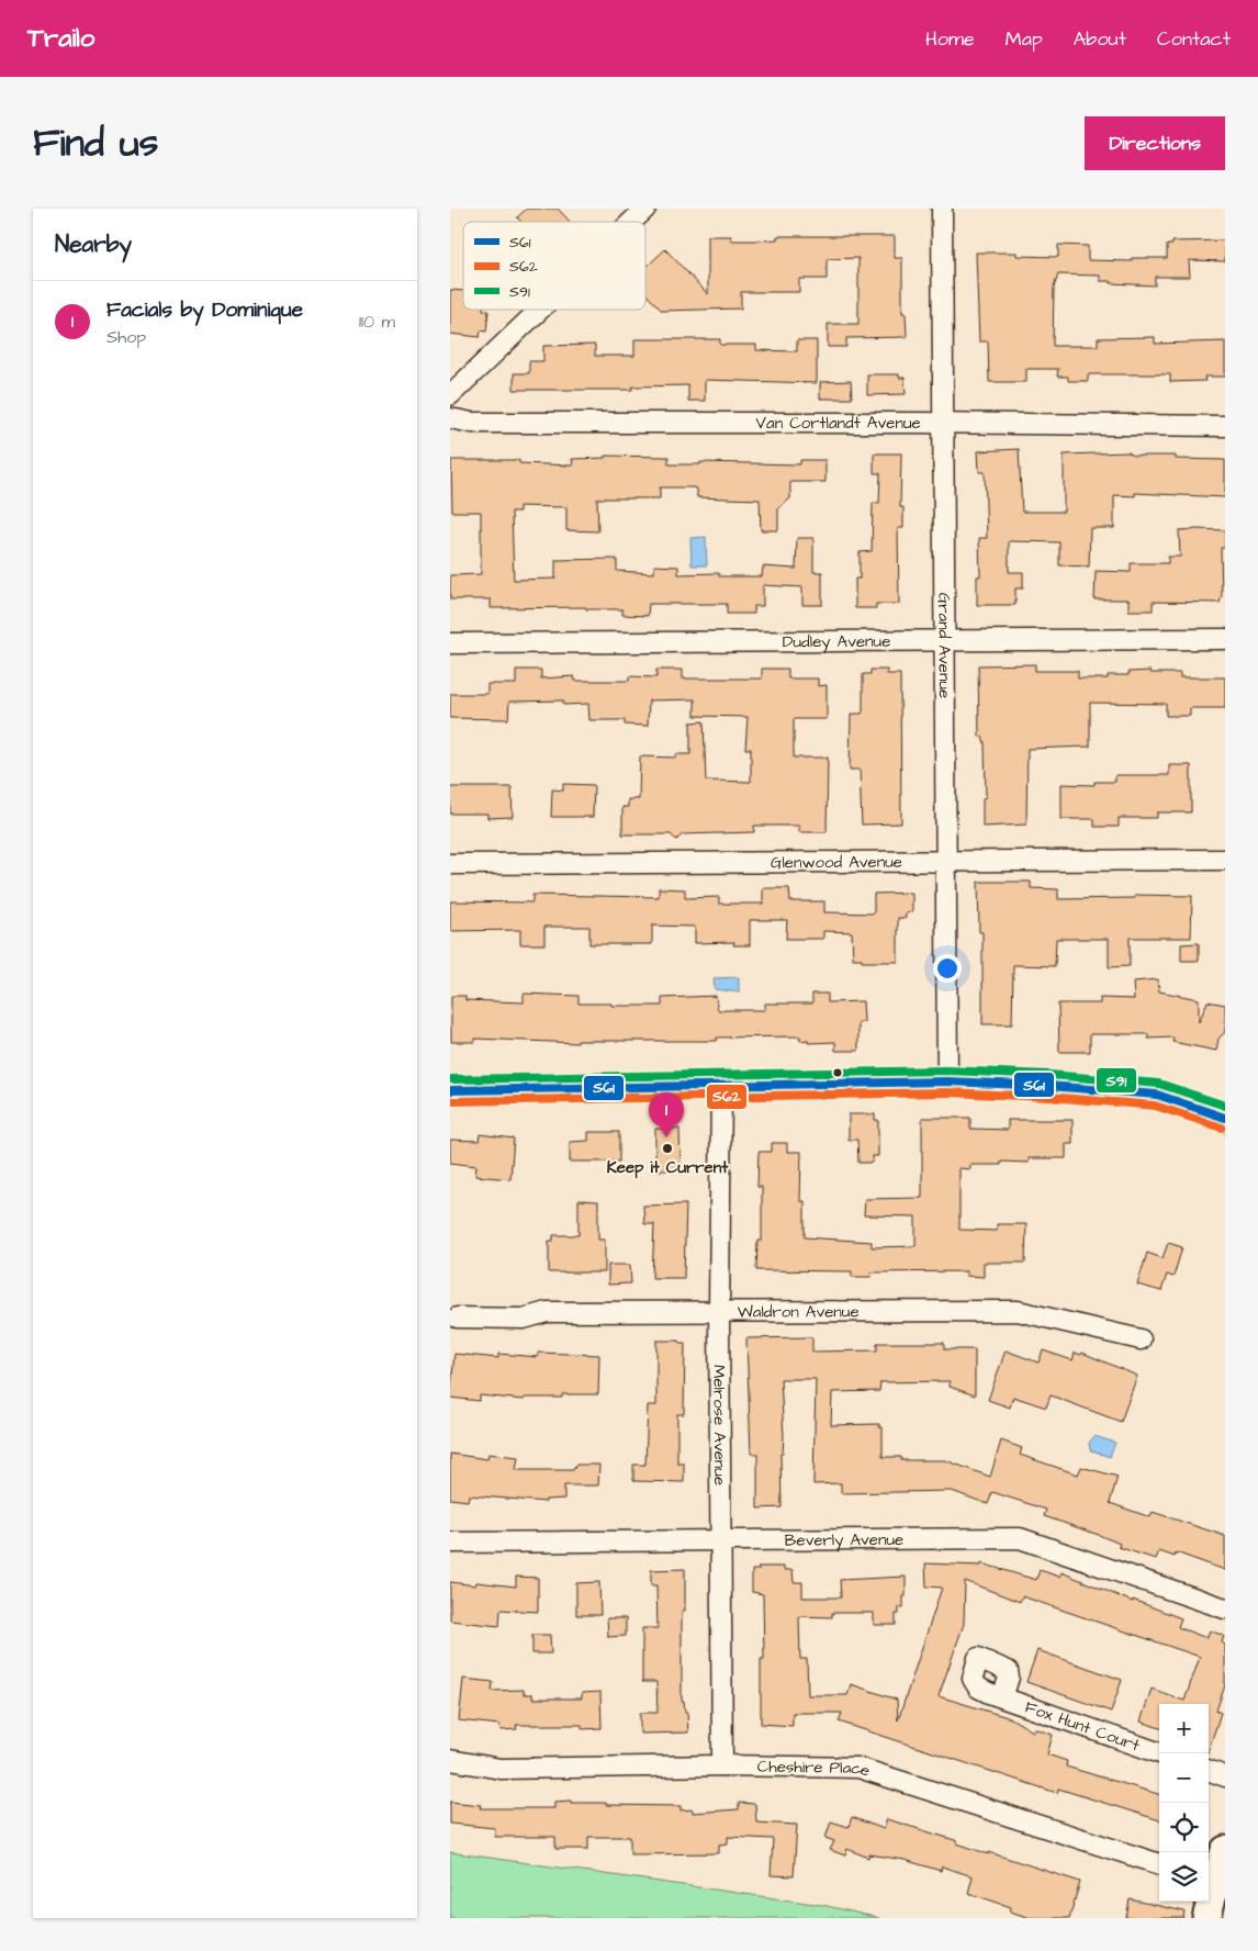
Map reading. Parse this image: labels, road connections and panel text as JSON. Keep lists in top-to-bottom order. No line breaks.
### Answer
{"streets":{"street":["Van Cortlandt Avenue","Dudley Avenue","Grand Avenue","Glenwood Avenue","Waldron Avenue","Melrose Avenue","Beverly Avenue","Fox Hunt Court","Cheshire Place"]},"crossings":[["Van Cortlandt Avenue","Grand Avenue"],["Dudley Avenue","Grand Avenue"],["Grand Avenue","Glenwood Avenue"],["Waldron Avenue","Melrose Avenue"],["Melrose Avenue","Beverly Avenue"],["Melrose Avenue","Cheshire Place"]],"places":["Keep it Current"],"lines":["transit line S91","transit line S61","transit line S62"],"legend":["S61","S62","S91"],"page":{"header":"Trailo","nav":["Home","Map","About","Contact"],"title":"Find us","buttons":"Directions","heading":"Nearby","list":[{"mark":"1","name":"Facials by Dominique","note":"Shop","value":"110 m"}],"pins":"1","map_buttons":["+","−"]}}
